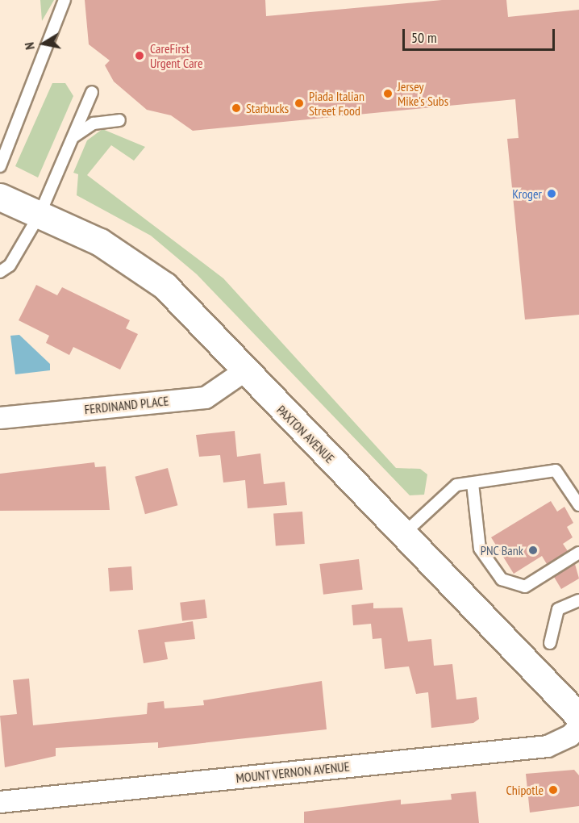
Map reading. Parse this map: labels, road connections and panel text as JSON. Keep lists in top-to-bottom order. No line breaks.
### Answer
{"streets":{"street":["FERDINAND PLACE","PAXTON AVENUE","MOUNT VERNON AVENUE"]},"crossings":[["FERDINAND PLACE","PAXTON AVENUE"]],"places":["CareFirst Urgent Care","Jersey Mike's Subs","Piada Italian Street Food","Starbucks","Kroger","PNC Bank","Chipotle"],"scale_bar":"50 m","north":"left"}
